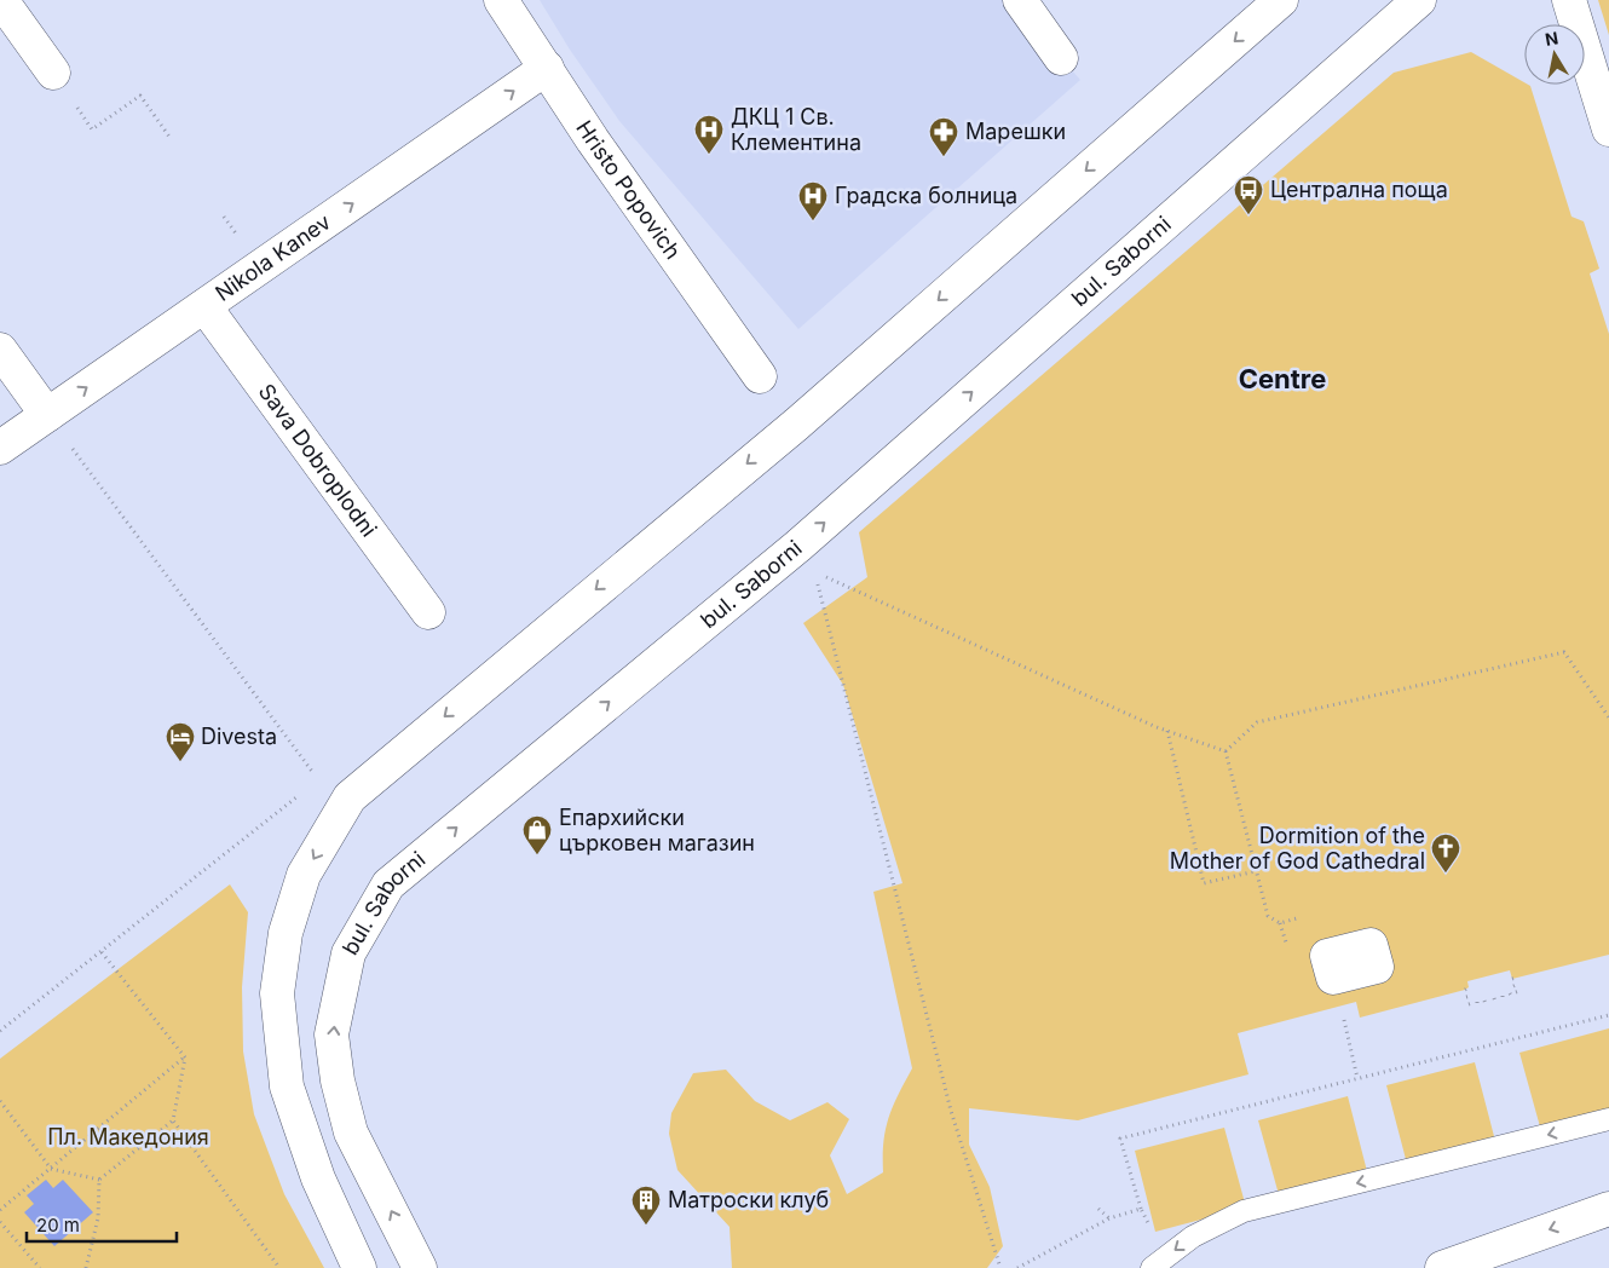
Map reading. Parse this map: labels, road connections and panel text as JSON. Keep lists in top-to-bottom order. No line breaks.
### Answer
{"streets":{"street":["Hristo Popovich","Nikola Kanev","bul. Saborni","Sava Dobroplodni"]},"crossings":[["Hristo Popovich","Nikola Kanev"],["Nikola Kanev","Sava Dobroplodni"]],"one_way":["Nikola Kanev"],"districts":["Centre"],"parks":["Пл. Македония"],"places":{"hospital":["ДКЦ 1 Св. Клементина","Градска болница"],"pharmacy":["Марешки"],"bus stop":["Централна поща"],"hotel":["Divesta"],"shop":["Епархийски църковен магазин"],"church":["Dormition of the Mother of God Cathedral"],"building":["Матроски клуб"]},"scale_bar":"20 m","north":"top"}
